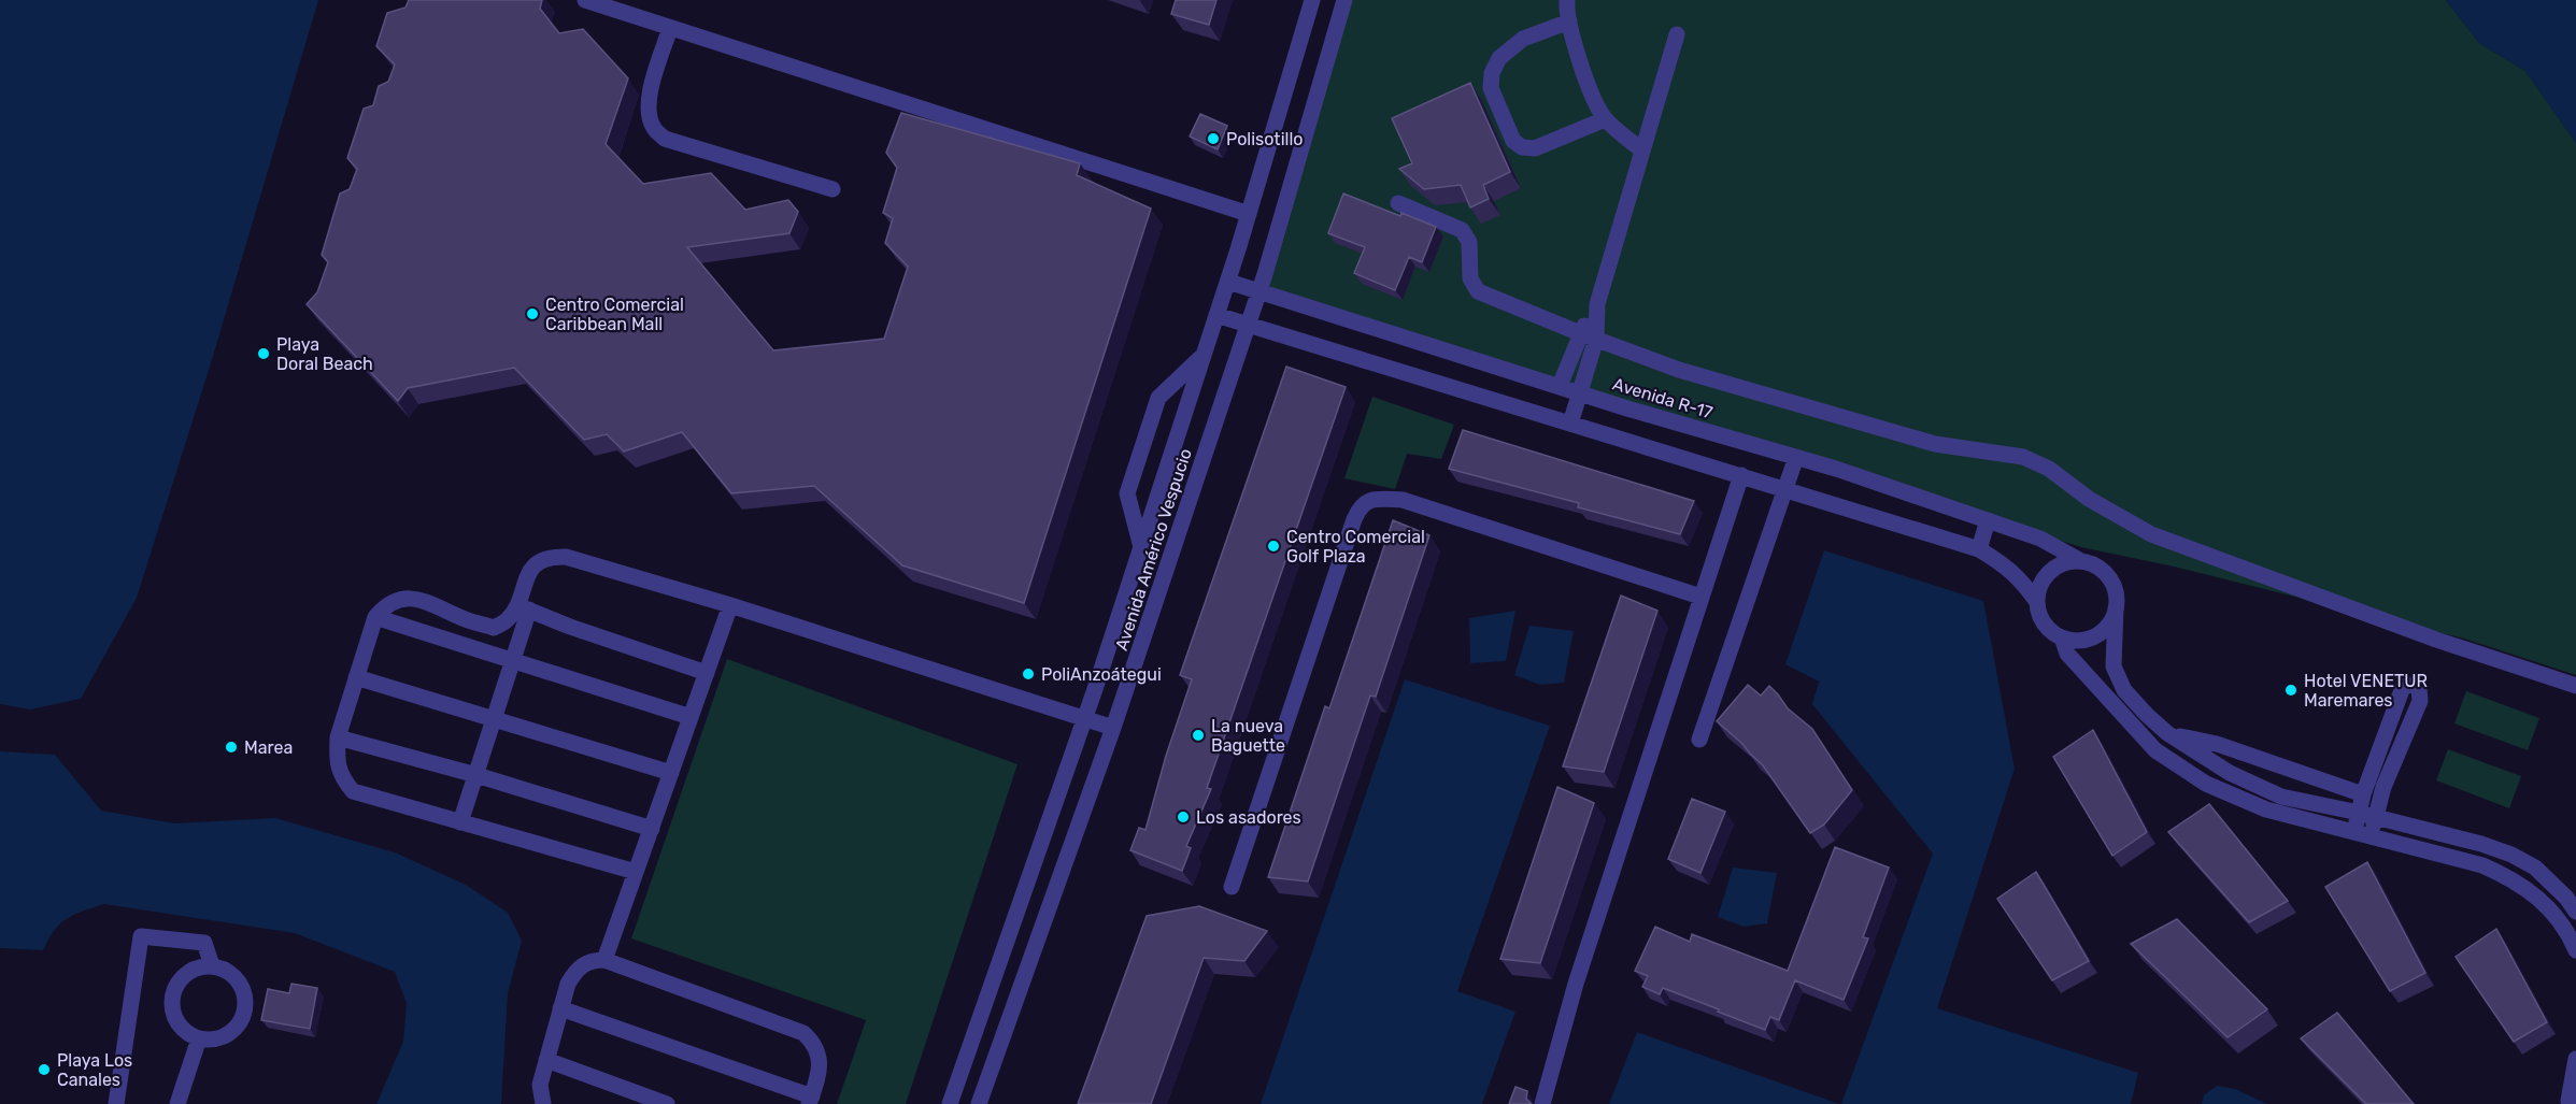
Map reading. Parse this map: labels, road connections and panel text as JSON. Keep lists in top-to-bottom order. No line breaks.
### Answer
{"streets":{"street":["Avenida R-17","Avenida Américo Vespucio"]},"crossings":[["Avenida R-17","Avenida Américo Vespucio"]],"places":["Polisotillo","Centro Comercial Caribbean Mall","Playa Doral Beach","Centro Comercial Golf Plaza","PoliAnzoátegui","Hotel VENETUR Maremares","La nueva Baguette","Marea","Los asadores","Playa Los Canales"]}
